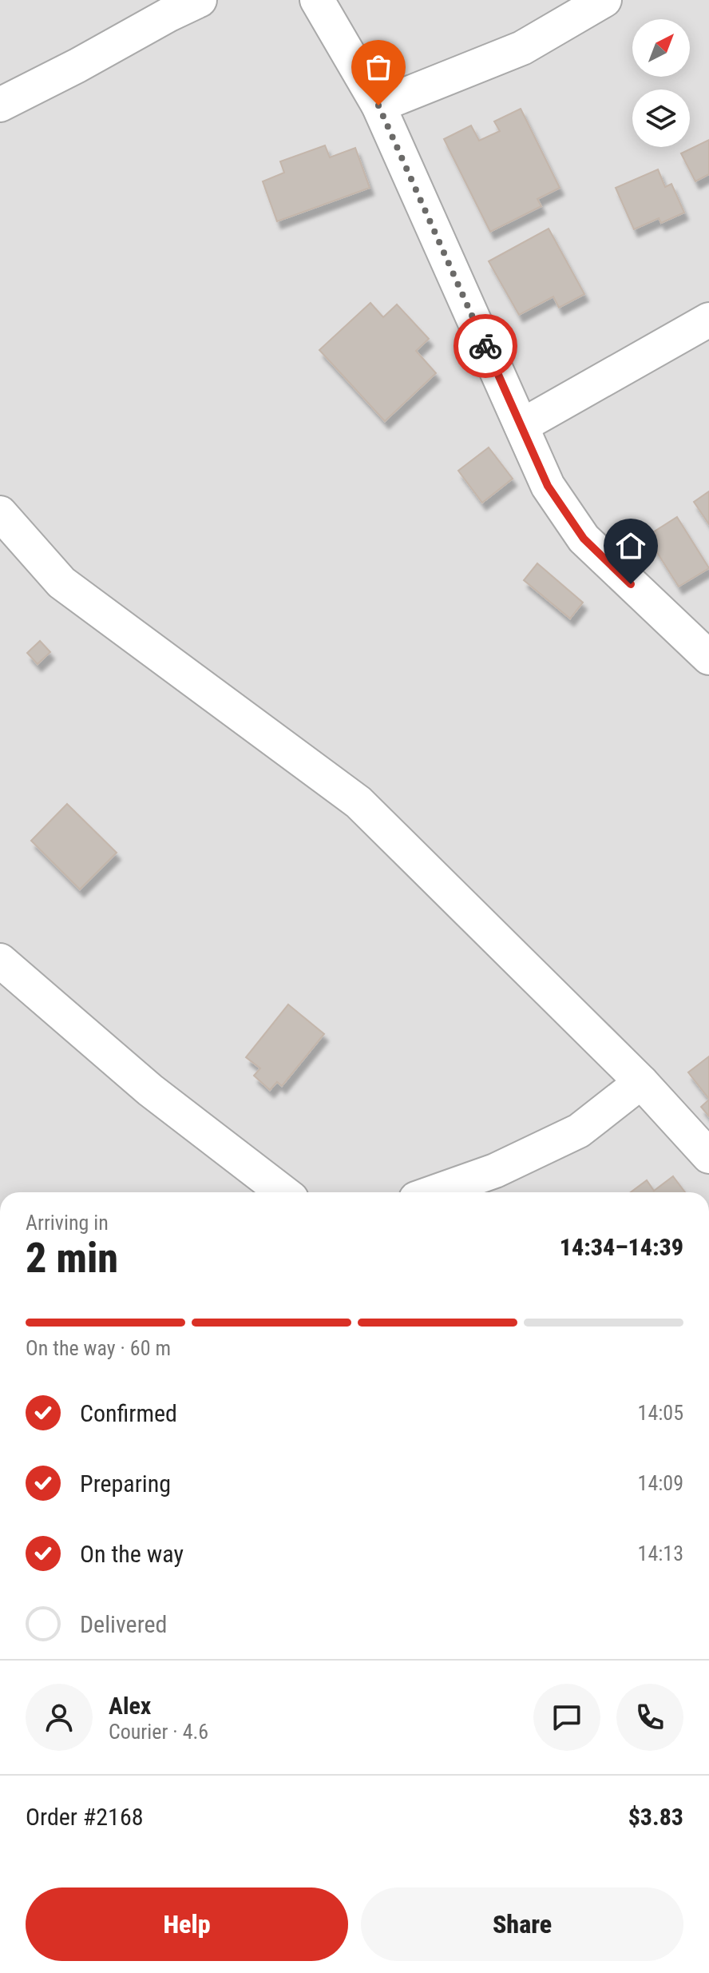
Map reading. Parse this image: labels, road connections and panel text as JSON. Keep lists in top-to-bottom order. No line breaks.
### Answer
{"north":"top right","page":{"heading":["2 min","Arriving in","14:34–14:39"],"panel":["Alex","Courier · 4.6","Order #2168","$3.83"],"bar":"On the way · 60 m","list":[["Confirmed","14:05"],["Preparing","14:09"],["On the way","14:13"],"Delivered"],"buttons":["Help","Share"]}}
